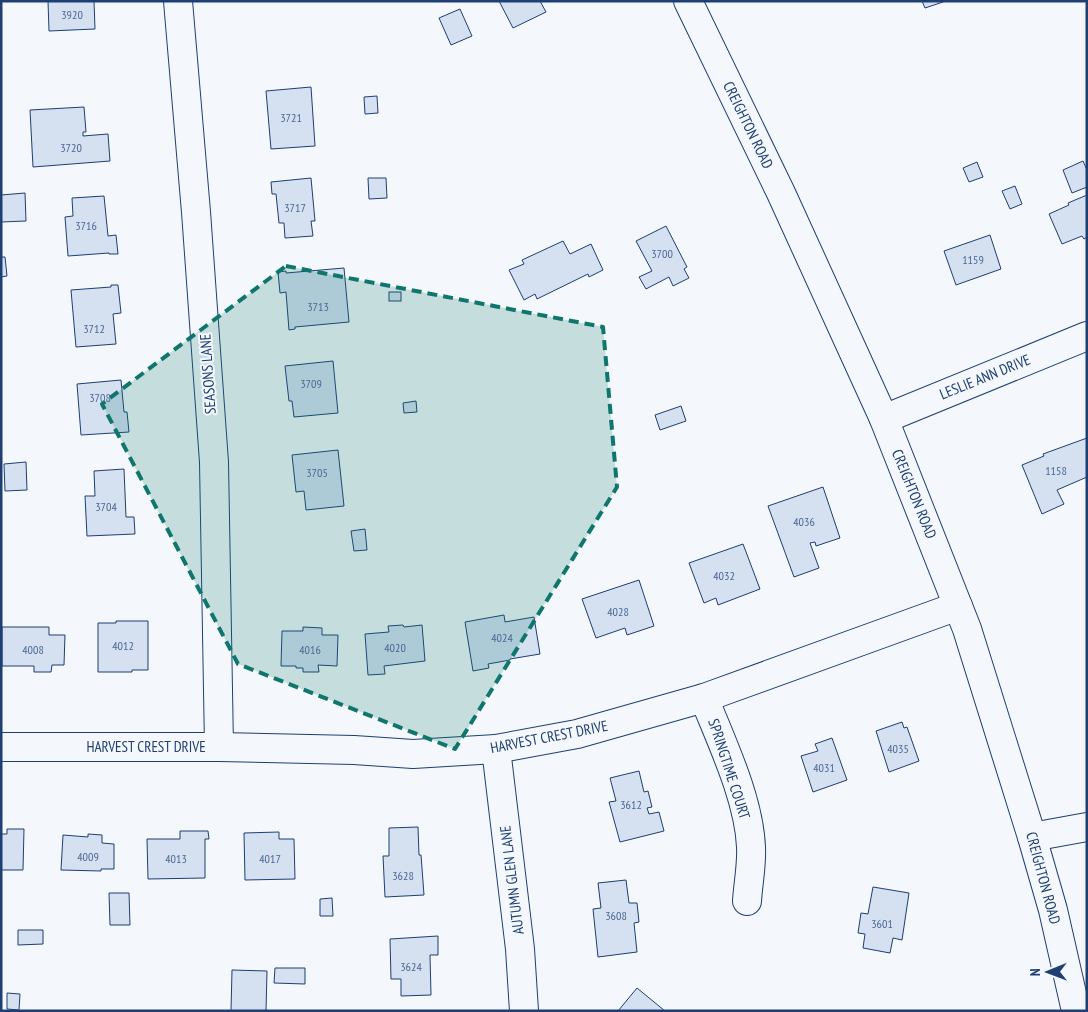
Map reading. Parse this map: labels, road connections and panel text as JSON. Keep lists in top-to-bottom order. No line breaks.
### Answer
{"streets":{"street":["CREIGHTON ROAD","SEASONS LANE","LESLIE ANN DRIVE","HARVEST CREST DRIVE","SPRINGTIME COURT","AUTUMN GLEN LANE"]},"crossings":[["CREIGHTON ROAD","LESLIE ANN DRIVE"],["CREIGHTON ROAD","HARVEST CREST DRIVE"],["SEASONS LANE","HARVEST CREST DRIVE"],["HARVEST CREST DRIVE","SPRINGTIME COURT"],["HARVEST CREST DRIVE","AUTUMN GLEN LANE"]],"house_numbers":["3920","3721","3720","3717","3716","3700","1159","3713","3712","3709","3708","1158","3705","3704","4036","4032","4028","4024","4012","4020","4008","4016","4035","4031","3612","4009","4013","4017","3628","3608","3601","3624"],"north":"left"}
